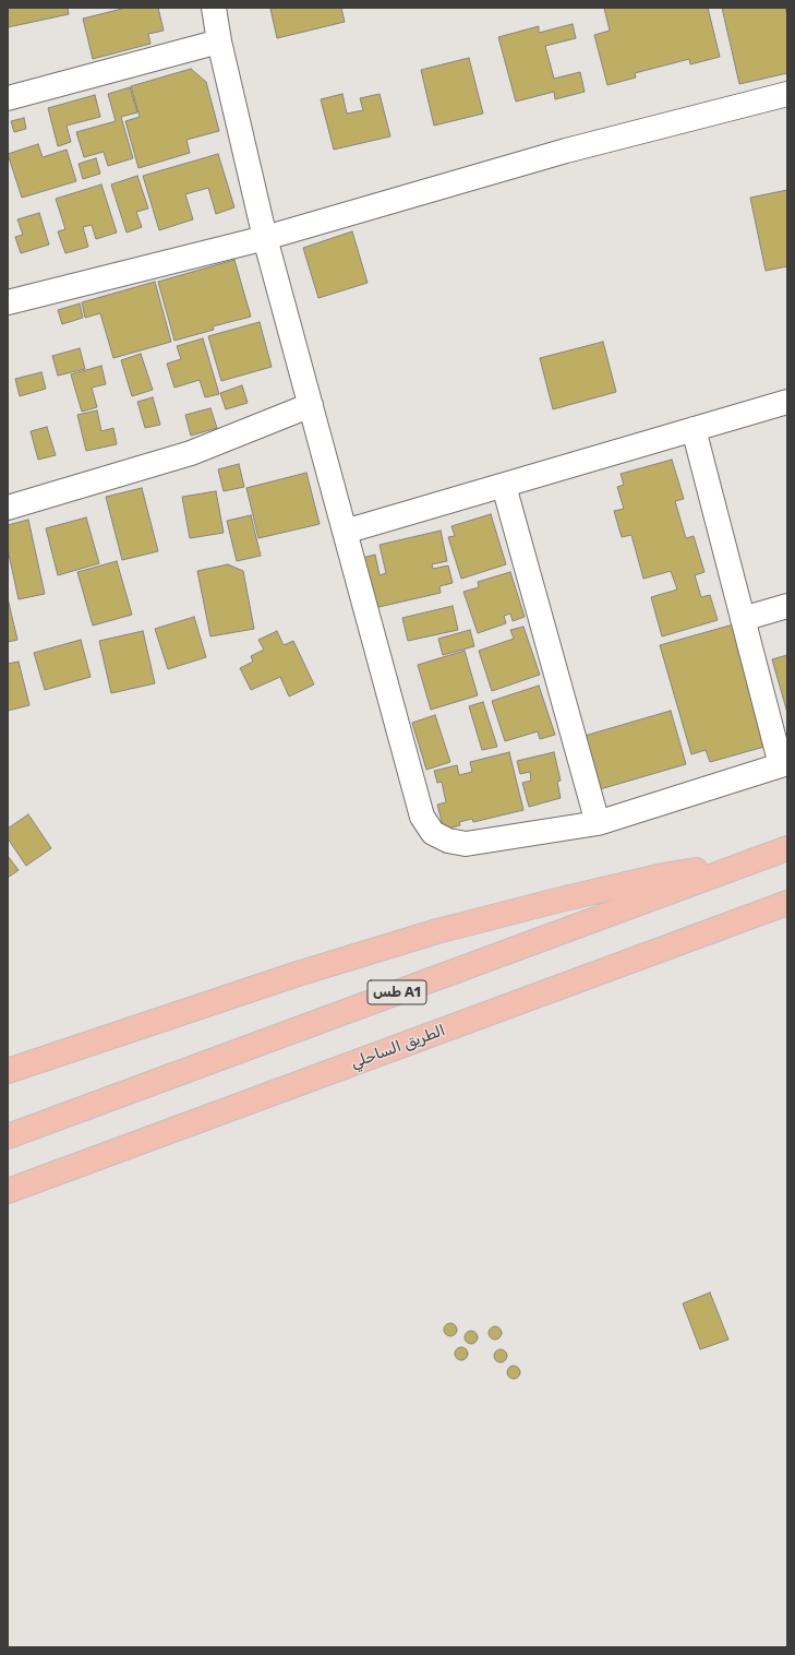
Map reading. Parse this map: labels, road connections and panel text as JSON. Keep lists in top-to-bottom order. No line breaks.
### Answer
{"streets":{"highway":["طس A1","الطريق الساحلي"]}}
